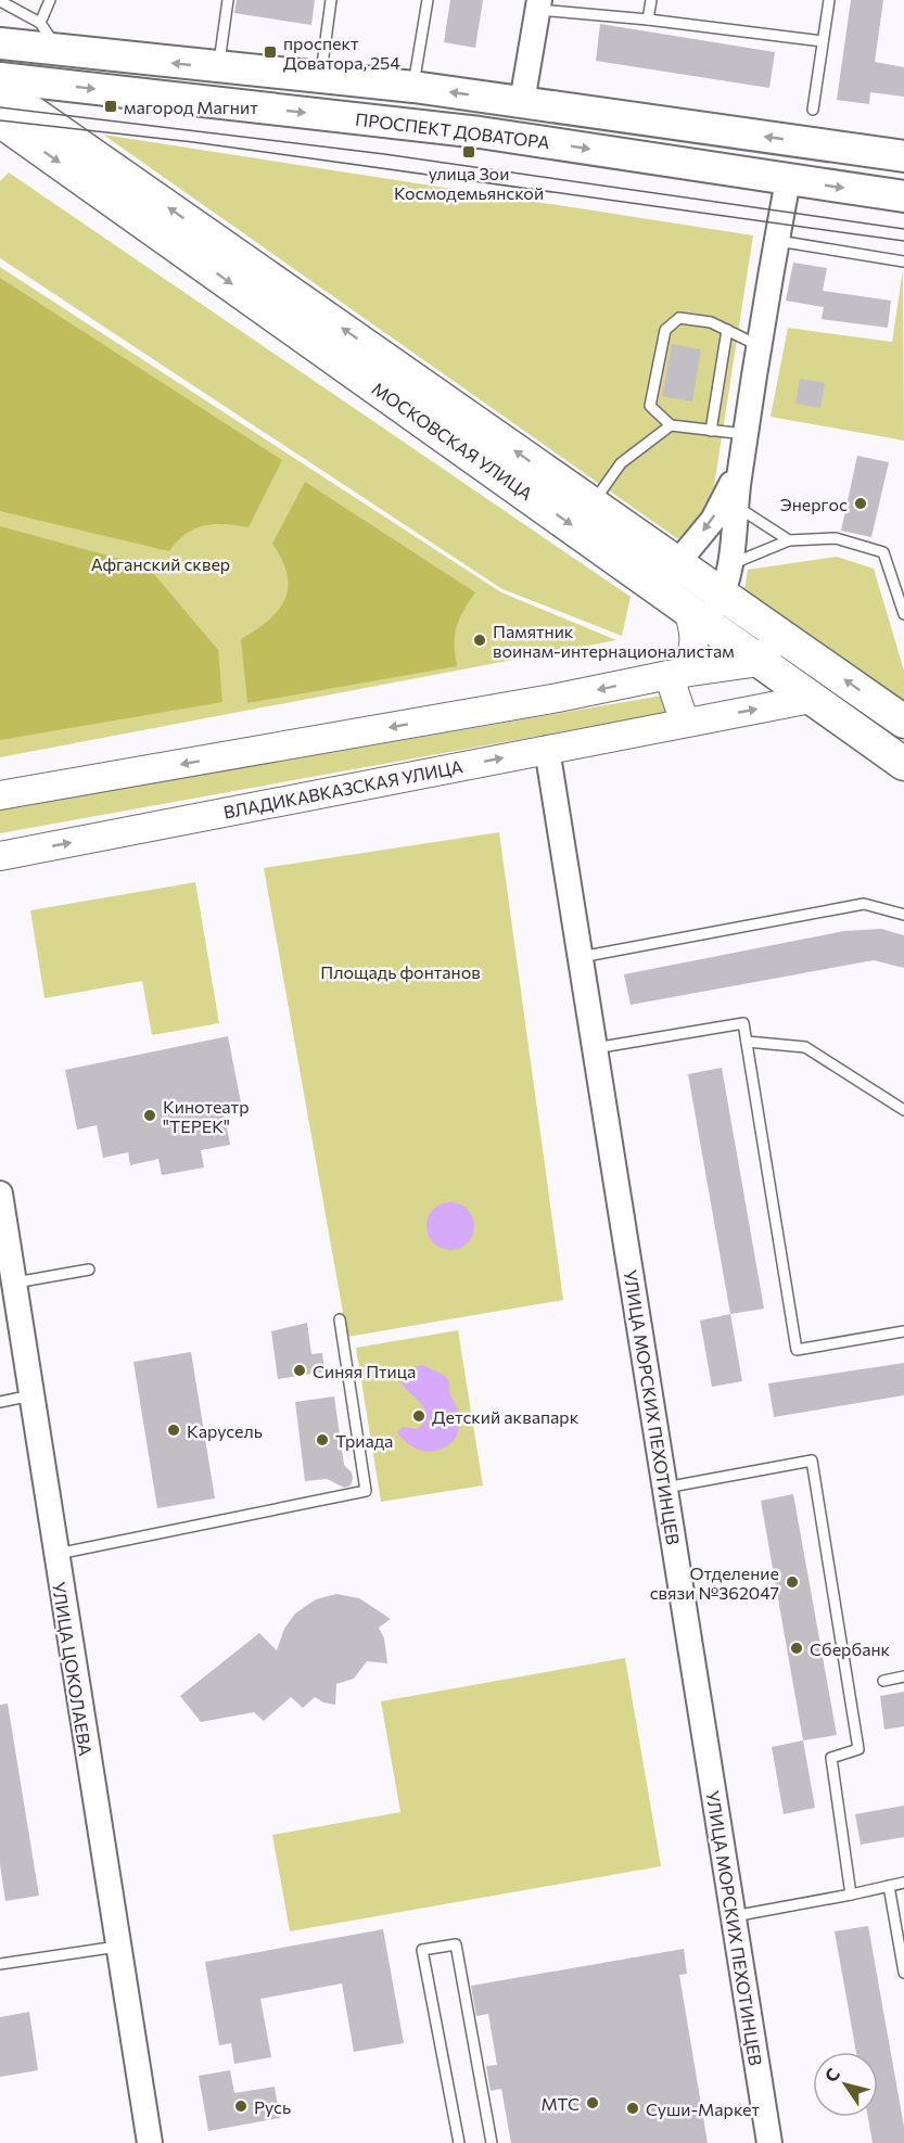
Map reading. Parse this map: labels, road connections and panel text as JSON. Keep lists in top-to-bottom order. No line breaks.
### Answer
{"streets":{"highway":["МОСКОВСКАЯ УЛИЦА"],"main road":["ПРОСПЕКТ ДОВАТОРА","ВЛАДИКАВКАЗСКАЯ УЛИЦА"],"street":["УЛИЦА МОРСКИХ ПЕХОТИНЦЕВ","УЛИЦА ЦОКОЛАЕВА"]},"crossings":[["МОСКОВСКАЯ УЛИЦА","ВЛАДИКАВКАЗСКАЯ УЛИЦА"],["ВЛАДИКАВКАЗСКАЯ УЛИЦА","УЛИЦА МОРСКИХ ПЕХОТИНЦЕВ"]],"parks":["Афганский сквер","Площадь фонтанов"],"places":{"transit":["проспект Доватора, 254","магород Магнит","улица Зои Космодемьянской"],"other":["Энергос","Памятник воинам-интернационалистам","Кинотеатр \"ТЕРЕК\"","Синяя Птица","Детский аквапарк","Карусель","Триада","Отделение связи №362047","Сбербанк","МТС","Русь","Суши-Маркет"]},"north":"top left"}
